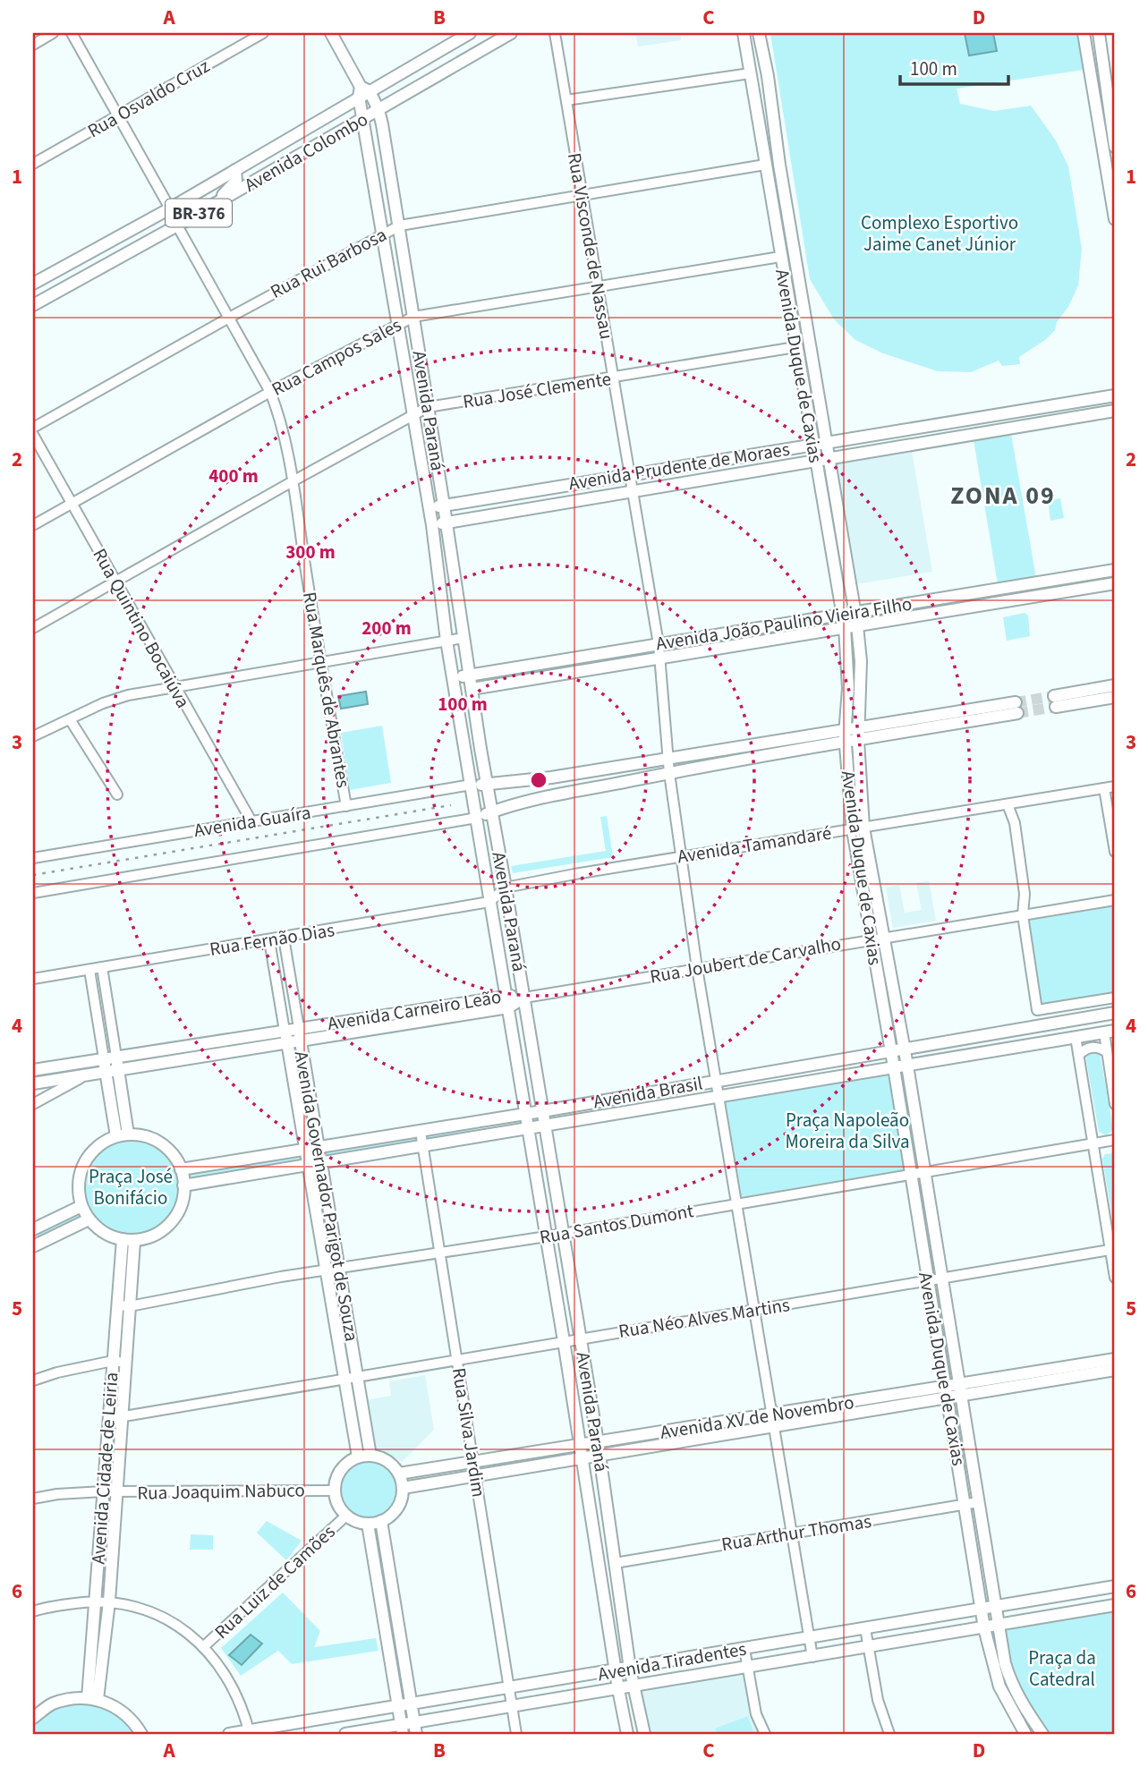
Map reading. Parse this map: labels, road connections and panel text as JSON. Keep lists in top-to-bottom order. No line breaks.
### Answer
{"streets":{"main road":["Avenida Colombo","BR-376","Avenida Duque de Caxias","Avenida Paraná","Avenida Prudente de Moraes","Avenida João Paulino Vieira Filho","Avenida Carneiro Leão","Avenida Brasil","Avenida Governador Parigot de Souza","Avenida XV de Novembro","Avenida Cidade de Leiria","Avenida Tiradentes"],"street":["Rua Osvaldo Cruz","Rua Visconde de Nassau","Rua Rui Barbosa","Rua Campos Sales","Rua José Clemente","Rua Quintino Bocaiúva","Rua Marquês de Abrantes","Avenida Guaíra","Avenida Tamandaré","Rua Fernão Dias","Rua Joubert de Carvalho","Rua Santos Dumont","Rua Néo Alves Martins","Rua Silva Jardim","Rua Joaquim Nabuco","Rua Arthur Thomas","Rua Luiz de Camões"]},"crossings":[["Avenida Colombo","Avenida Paraná"],["Avenida Colombo","Rua Marquês de Abrantes"],["Rua Visconde de Nassau","Rua Rui Barbosa"],["Rua Visconde de Nassau","Rua Campos Sales"],["Rua Visconde de Nassau","Rua José Clemente"],["Rua Visconde de Nassau","Avenida Prudente de Moraes"],["Rua Visconde de Nassau","Avenida João Paulino Vieira Filho"],["Rua Visconde de Nassau","Avenida Tamandaré"],["Rua Visconde de Nassau","Rua Joubert de Carvalho"],["Rua Visconde de Nassau","Avenida Brasil"],["Rua Visconde de Nassau","Rua Santos Dumont"],["Rua Visconde de Nassau","Rua Néo Alves Martins"],["Rua Visconde de Nassau","Avenida XV de Novembro"],["Rua Visconde de Nassau","Rua Arthur Thomas"],["Rua Visconde de Nassau","Avenida Tiradentes"],["Rua Rui Barbosa","Avenida Duque de Caxias"],["Rua Rui Barbosa","Avenida Paraná"],["Rua Rui Barbosa","Rua Marquês de Abrantes"],["Rua Campos Sales","Avenida Duque de Caxias"],["Rua Campos Sales","Avenida Paraná"],["Rua Campos Sales","Rua Quintino Bocaiúva"],["Rua Campos Sales","Rua Marquês de Abrantes"],["Avenida Duque de Caxias","Rua José Clemente"],["Avenida Duque de Caxias","Avenida Prudente de Moraes"],["Avenida Duque de Caxias","Avenida João Paulino Vieira Filho"],["Avenida Duque de Caxias","Avenida Tamandaré"],["Avenida Duque de Caxias","Rua Joubert de Carvalho"],["Avenida Duque de Caxias","Avenida Brasil"],["Avenida Duque de Caxias","Rua Santos Dumont"],["Avenida Duque de Caxias","Rua Néo Alves Martins"],["Avenida Duque de Caxias","Avenida XV de Novembro"],["Avenida Duque de Caxias","Rua Arthur Thomas"],["Avenida Duque de Caxias","Avenida Tiradentes"],["Rua José Clemente","Avenida Paraná"],["Rua José Clemente","Rua Quintino Bocaiúva"],["Rua José Clemente","Rua Marquês de Abrantes"],["Avenida Paraná","Avenida Prudente de Moraes"],["Avenida Paraná","Avenida João Paulino Vieira Filho"],["Avenida Paraná","Avenida Guaíra"],["Avenida Paraná","Avenida Tamandaré"],["Avenida Paraná","Rua Fernão Dias"],["Avenida Paraná","Rua Joubert de Carvalho"],["Avenida Paraná","Avenida Carneiro Leão"],["Avenida Paraná","Avenida Brasil"],["Avenida Paraná","Rua Santos Dumont"],["Avenida Paraná","Rua Néo Alves Martins"],["Avenida Paraná","Avenida XV de Novembro"],["Avenida Paraná","Rua Arthur Thomas"],["Avenida Paraná","Avenida Tiradentes"],["Rua Quintino Bocaiúva","Avenida Guaíra"],["Rua Marquês de Abrantes","Avenida Guaíra"],["Rua Fernão Dias","Avenida Governador Parigot de Souza"],["Rua Joubert de Carvalho","Avenida Carneiro Leão"],["Avenida Carneiro Leão","Avenida Governador Parigot de Souza"],["Avenida Brasil","Avenida Governador Parigot de Souza"],["Avenida Brasil","Rua Silva Jardim"],["Avenida Brasil","Avenida Cidade de Leiria"],["Avenida Governador Parigot de Souza","Rua Santos Dumont"],["Avenida Governador Parigot de Souza","Rua Néo Alves Martins"],["Avenida Governador Parigot de Souza","Avenida XV de Novembro"],["Avenida Governador Parigot de Souza","Rua Joaquim Nabuco"],["Avenida Governador Parigot de Souza","Rua Luiz de Camões"],["Rua Santos Dumont","Rua Silva Jardim"],["Rua Santos Dumont","Avenida Cidade de Leiria"],["Rua Néo Alves Martins","Rua Silva Jardim"],["Rua Néo Alves Martins","Avenida Cidade de Leiria"],["Avenida XV de Novembro","Rua Silva Jardim"],["Avenida XV de Novembro","Rua Joaquim Nabuco"],["Avenida XV de Novembro","Rua Luiz de Camões"],["Rua Silva Jardim","Avenida Tiradentes"],["Avenida Cidade de Leiria","Rua Joaquim Nabuco"],["Rua Joaquim Nabuco","Rua Luiz de Camões"]],"districts":["ZONA 09"],"parks":["Complexo Esportivo Jaime Canet Júnior","Praça Napoleão Moreira da Silva","Praça José Bonifácio","Praça da Catedral"],"scale_bar":"100 m","grid":{"columns":["A","B","C","D"],"rows":["1","2","3","4","5","6"]},"rings":["400 m","300 m","200 m","100 m"]}
